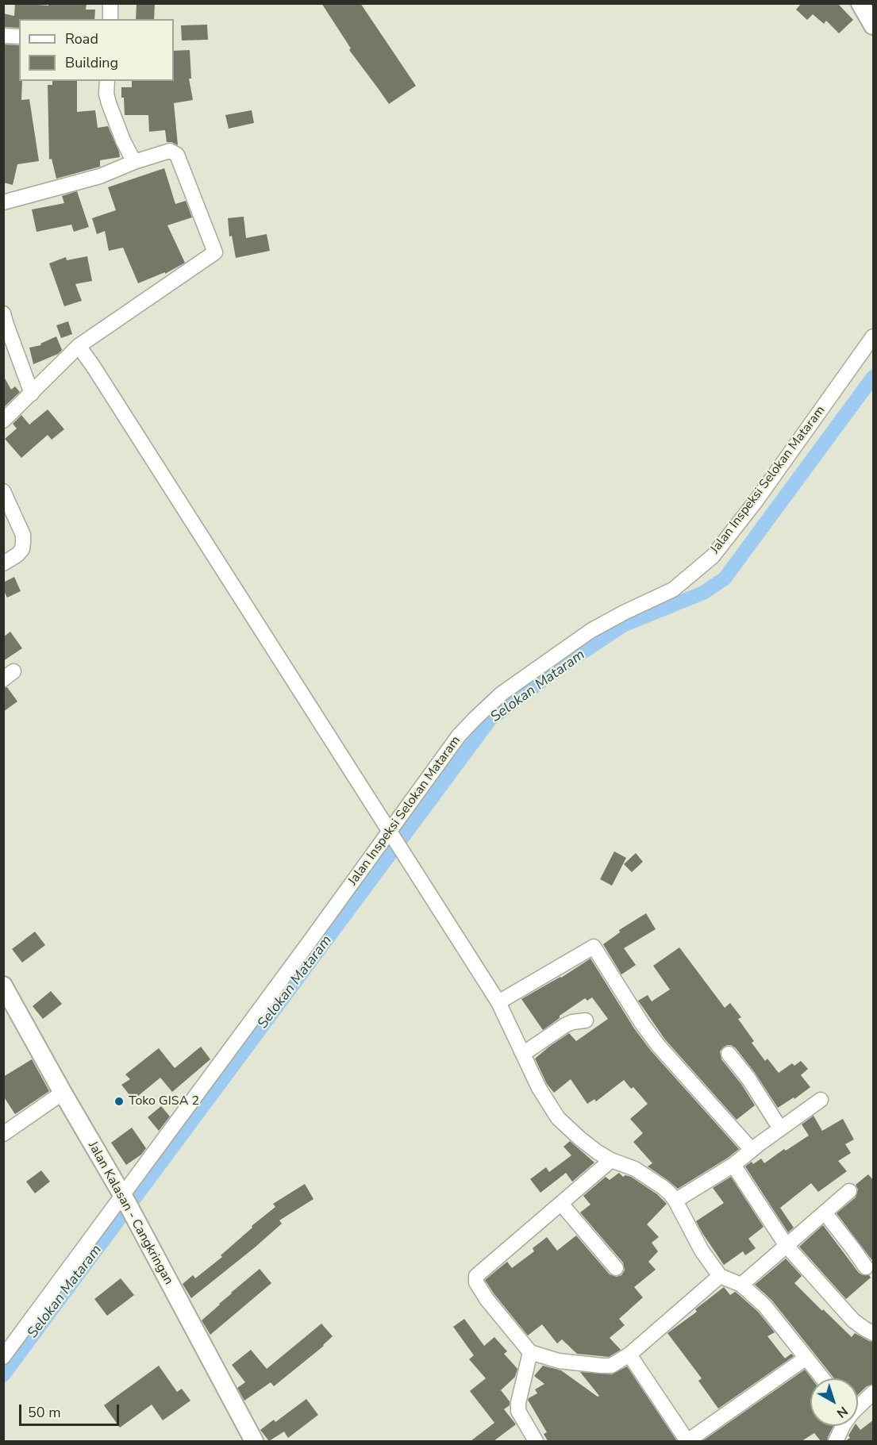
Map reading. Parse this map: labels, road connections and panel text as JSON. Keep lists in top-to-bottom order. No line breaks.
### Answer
{"streets":{"main road":["Jalan Kalasan - Cangkringan"],"street":["Jalan Inspeksi Selokan Mataram"]},"crossings":[["Jalan Inspeksi Selokan Mataram","Jalan Kalasan - Cangkringan"]],"water":["Selokan Mataram"],"places":["Toko GISA 2"],"legend":["Road","Building"],"scale_bar":"50 m","north":"bottom right"}
